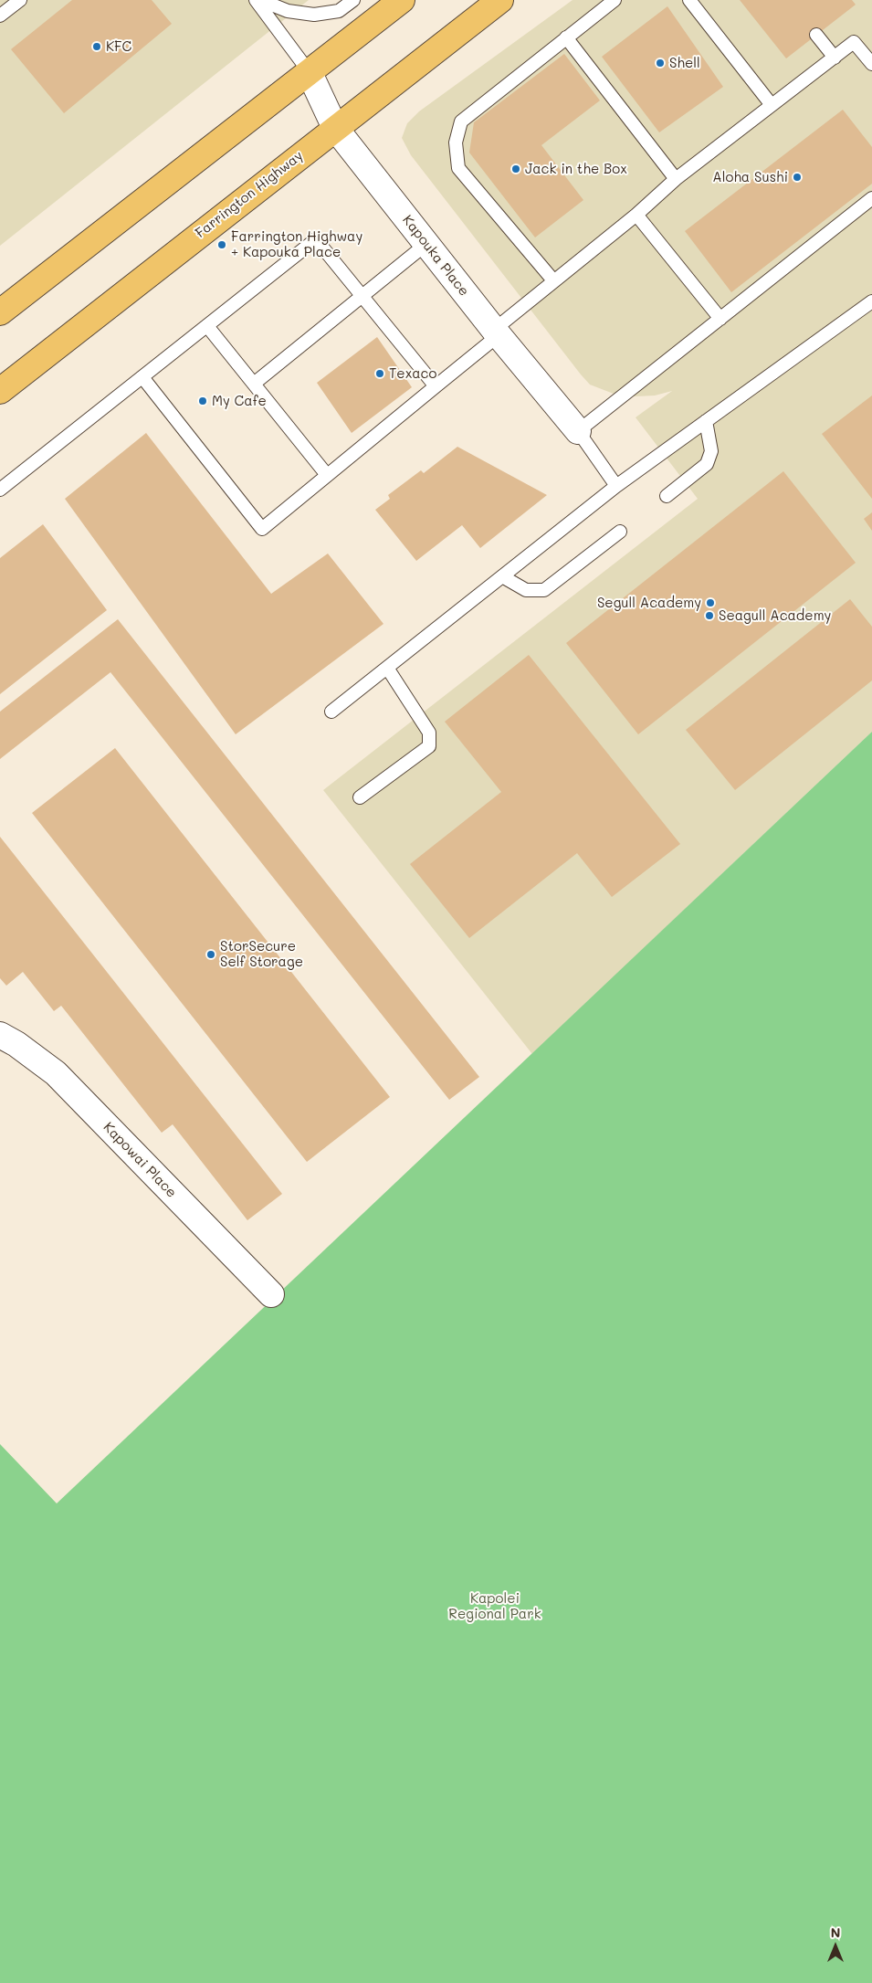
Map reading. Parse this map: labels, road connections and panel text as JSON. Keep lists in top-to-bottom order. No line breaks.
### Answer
{"streets":{"main road":["Farrington Highway"],"street":["Kapouka Place","Kapowai Place"]},"crossings":[["Farrington Highway","Kapouka Place"]],"parks":["Kapolei Regional Park"],"places":["KFC","Shell","Jack in the Box","Aloha Sushi","Farrington Highway + Kapouka Place","Texaco","My Cafe","Segull Academy","Seagull Academy","StorSecure Self Storage"],"north":"top"}
